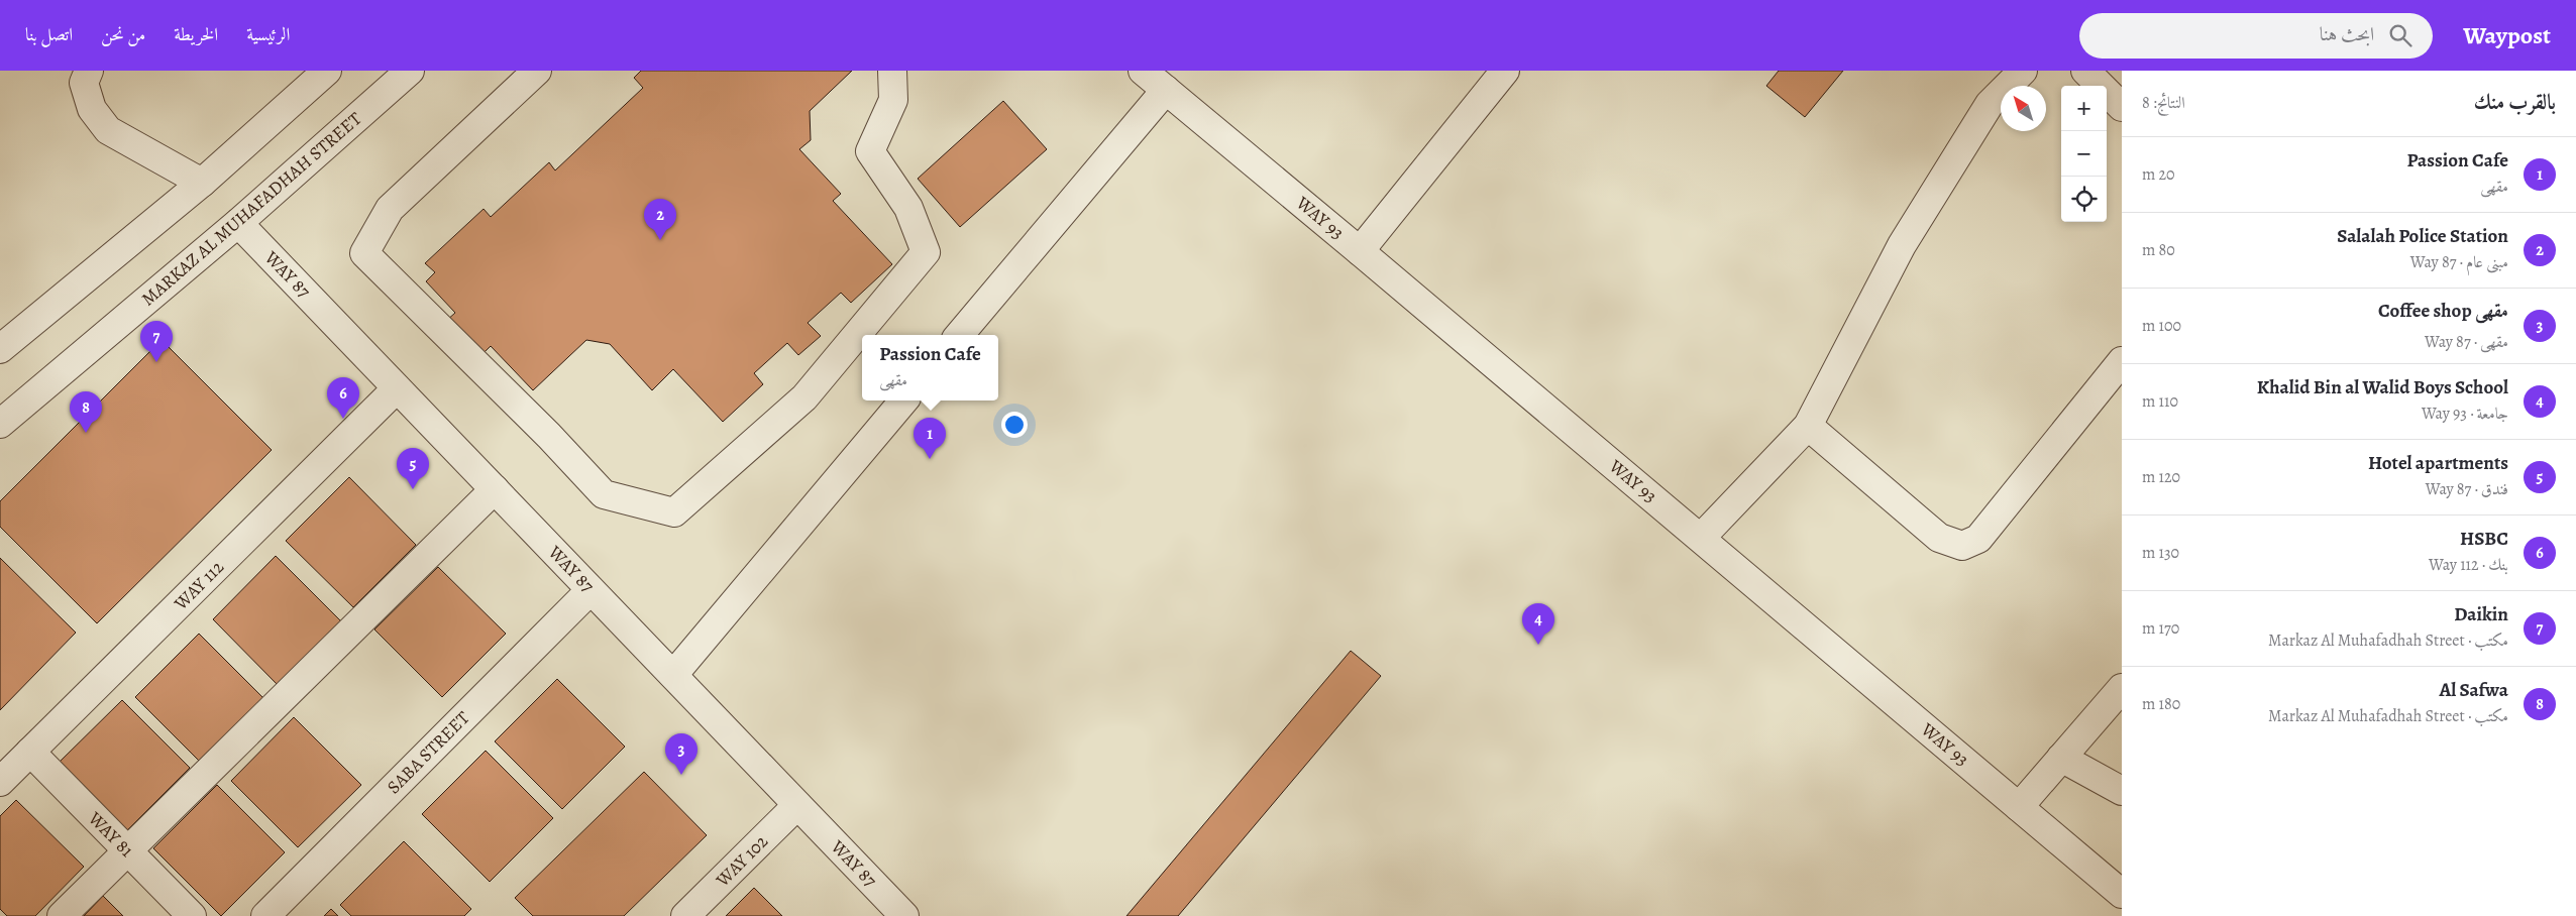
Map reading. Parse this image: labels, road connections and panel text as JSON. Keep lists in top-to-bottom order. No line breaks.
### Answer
{"streets":{"street":["MARKAZ AL MUHAFADHAH STREET","WAY 93","WAY 87","WAY 112","SABA STREET","WAY 81","WAY 102"]},"crossings":[["MARKAZ AL MUHAFADHAH STREET","WAY 87"],["WAY 87","WAY 112"],["WAY 87","SABA STREET"],["WAY 87","WAY 102"],["WAY 112","WAY 81"]],"north":"top left","page":{"header":"Waypost","search":"ابحث هنا","nav":["الرئيسية","الخريطة","من نحن","اتصل بنا"],"heading":["بالقرب منك","النتائج: 8"],"map_buttons":["+","−"],"list":[{"mark":"1","name":"Passion Cafe","note":"مقهى","value":"20 m"},{"mark":"2","name":"Salalah Police Station","note":"مبنى عام · Way 87","value":"80 m"},{"mark":"3","name":"مقهى Coffee shop","note":"مقهى · Way 87","value":"100 m"},{"mark":"4","name":"Khalid Bin al Walid Boys School","note":"جامعة · Way 93","value":"110 m"},{"mark":"5","name":"Hotel apartments","note":"فندق · Way 87","value":"120 m"},{"mark":"6","name":"HSBC","note":"بنك · Way 112","value":"130 m"},{"mark":"7","name":"Daikin","note":"مكتب · Markaz Al Muhafadhah Street","value":"170 m"},{"mark":"8","name":"Al Safwa","note":"مكتب · Markaz Al Muhafadhah Street","value":"180 m"}],"pins":["2","7","6","8","1","5","4","3"],"popup":["Passion Cafe","مقهى"]}}
